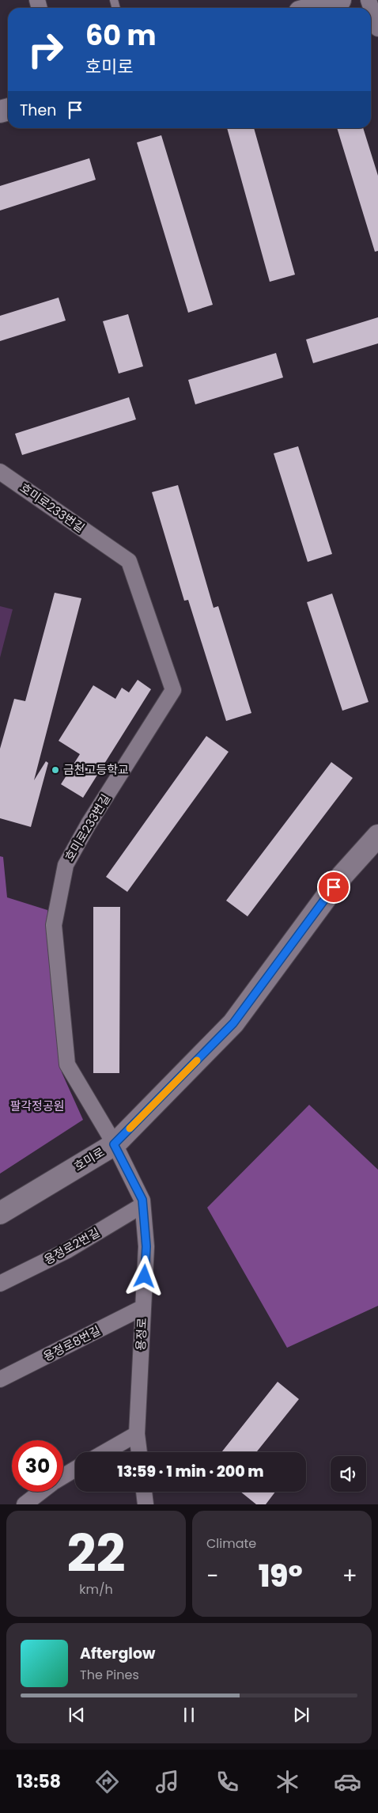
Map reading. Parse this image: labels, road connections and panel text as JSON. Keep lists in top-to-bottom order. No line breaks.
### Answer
{"streets":{"street":["호미로233번길","호미로","용정로2번길","용정로","용정로8번길"]},"crossings":[["호미로233번길","호미로"],["호미로233번길","용정로"],["호미로","용정로"],["용정로2번길","용정로"],["용정로","용정로8번길"]],"parks":["팔각정공원"],"places":["금천고등학교"],"page":{"turn":["60 m","호미로"],"then":"Then","limit":"30","trip":"13:59 · 1 min · 200 m","tile":[["22","km/h"],"Climate"],"heat":["−","19°","+"],"song":["Afterglow","The Pines"],"tabs":"13:58"}}
